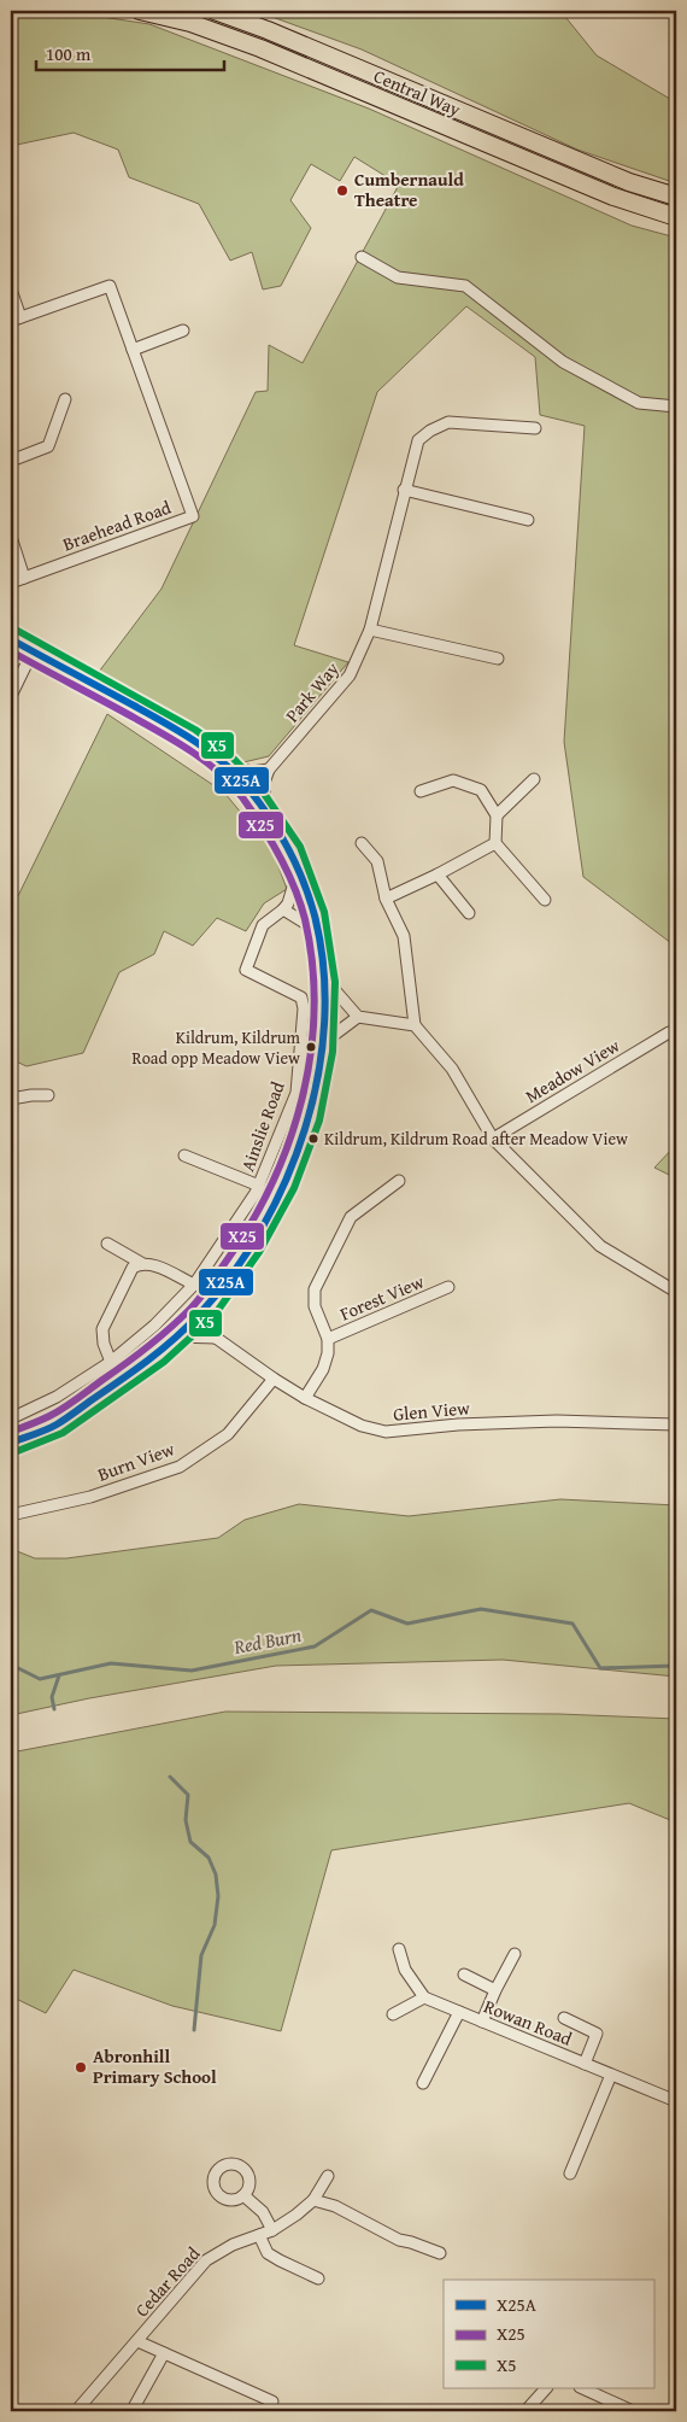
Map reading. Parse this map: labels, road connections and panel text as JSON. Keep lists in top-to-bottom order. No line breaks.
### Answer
{"streets":{"main road":["Central Way"],"street":["Braehead Road","Park Way","Meadow View","Ainslie Road","Forest View","Glen View","Burn View","Rowan Road","Cedar Road"]},"crossings":[["Forest View","Glen View"],["Glen View","Burn View"]],"water":["Red Burn"],"places":["Cumbernauld Theatre","Kildrum, Kildrum Road opp Meadow View","Kildrum, Kildrum Road after Meadow View","Abronhill Primary School"],"lines":["transit line X5","transit line X25A","transit line X25"],"legend":["X25A","X25","X5"],"scale_bar":"100 m"}
